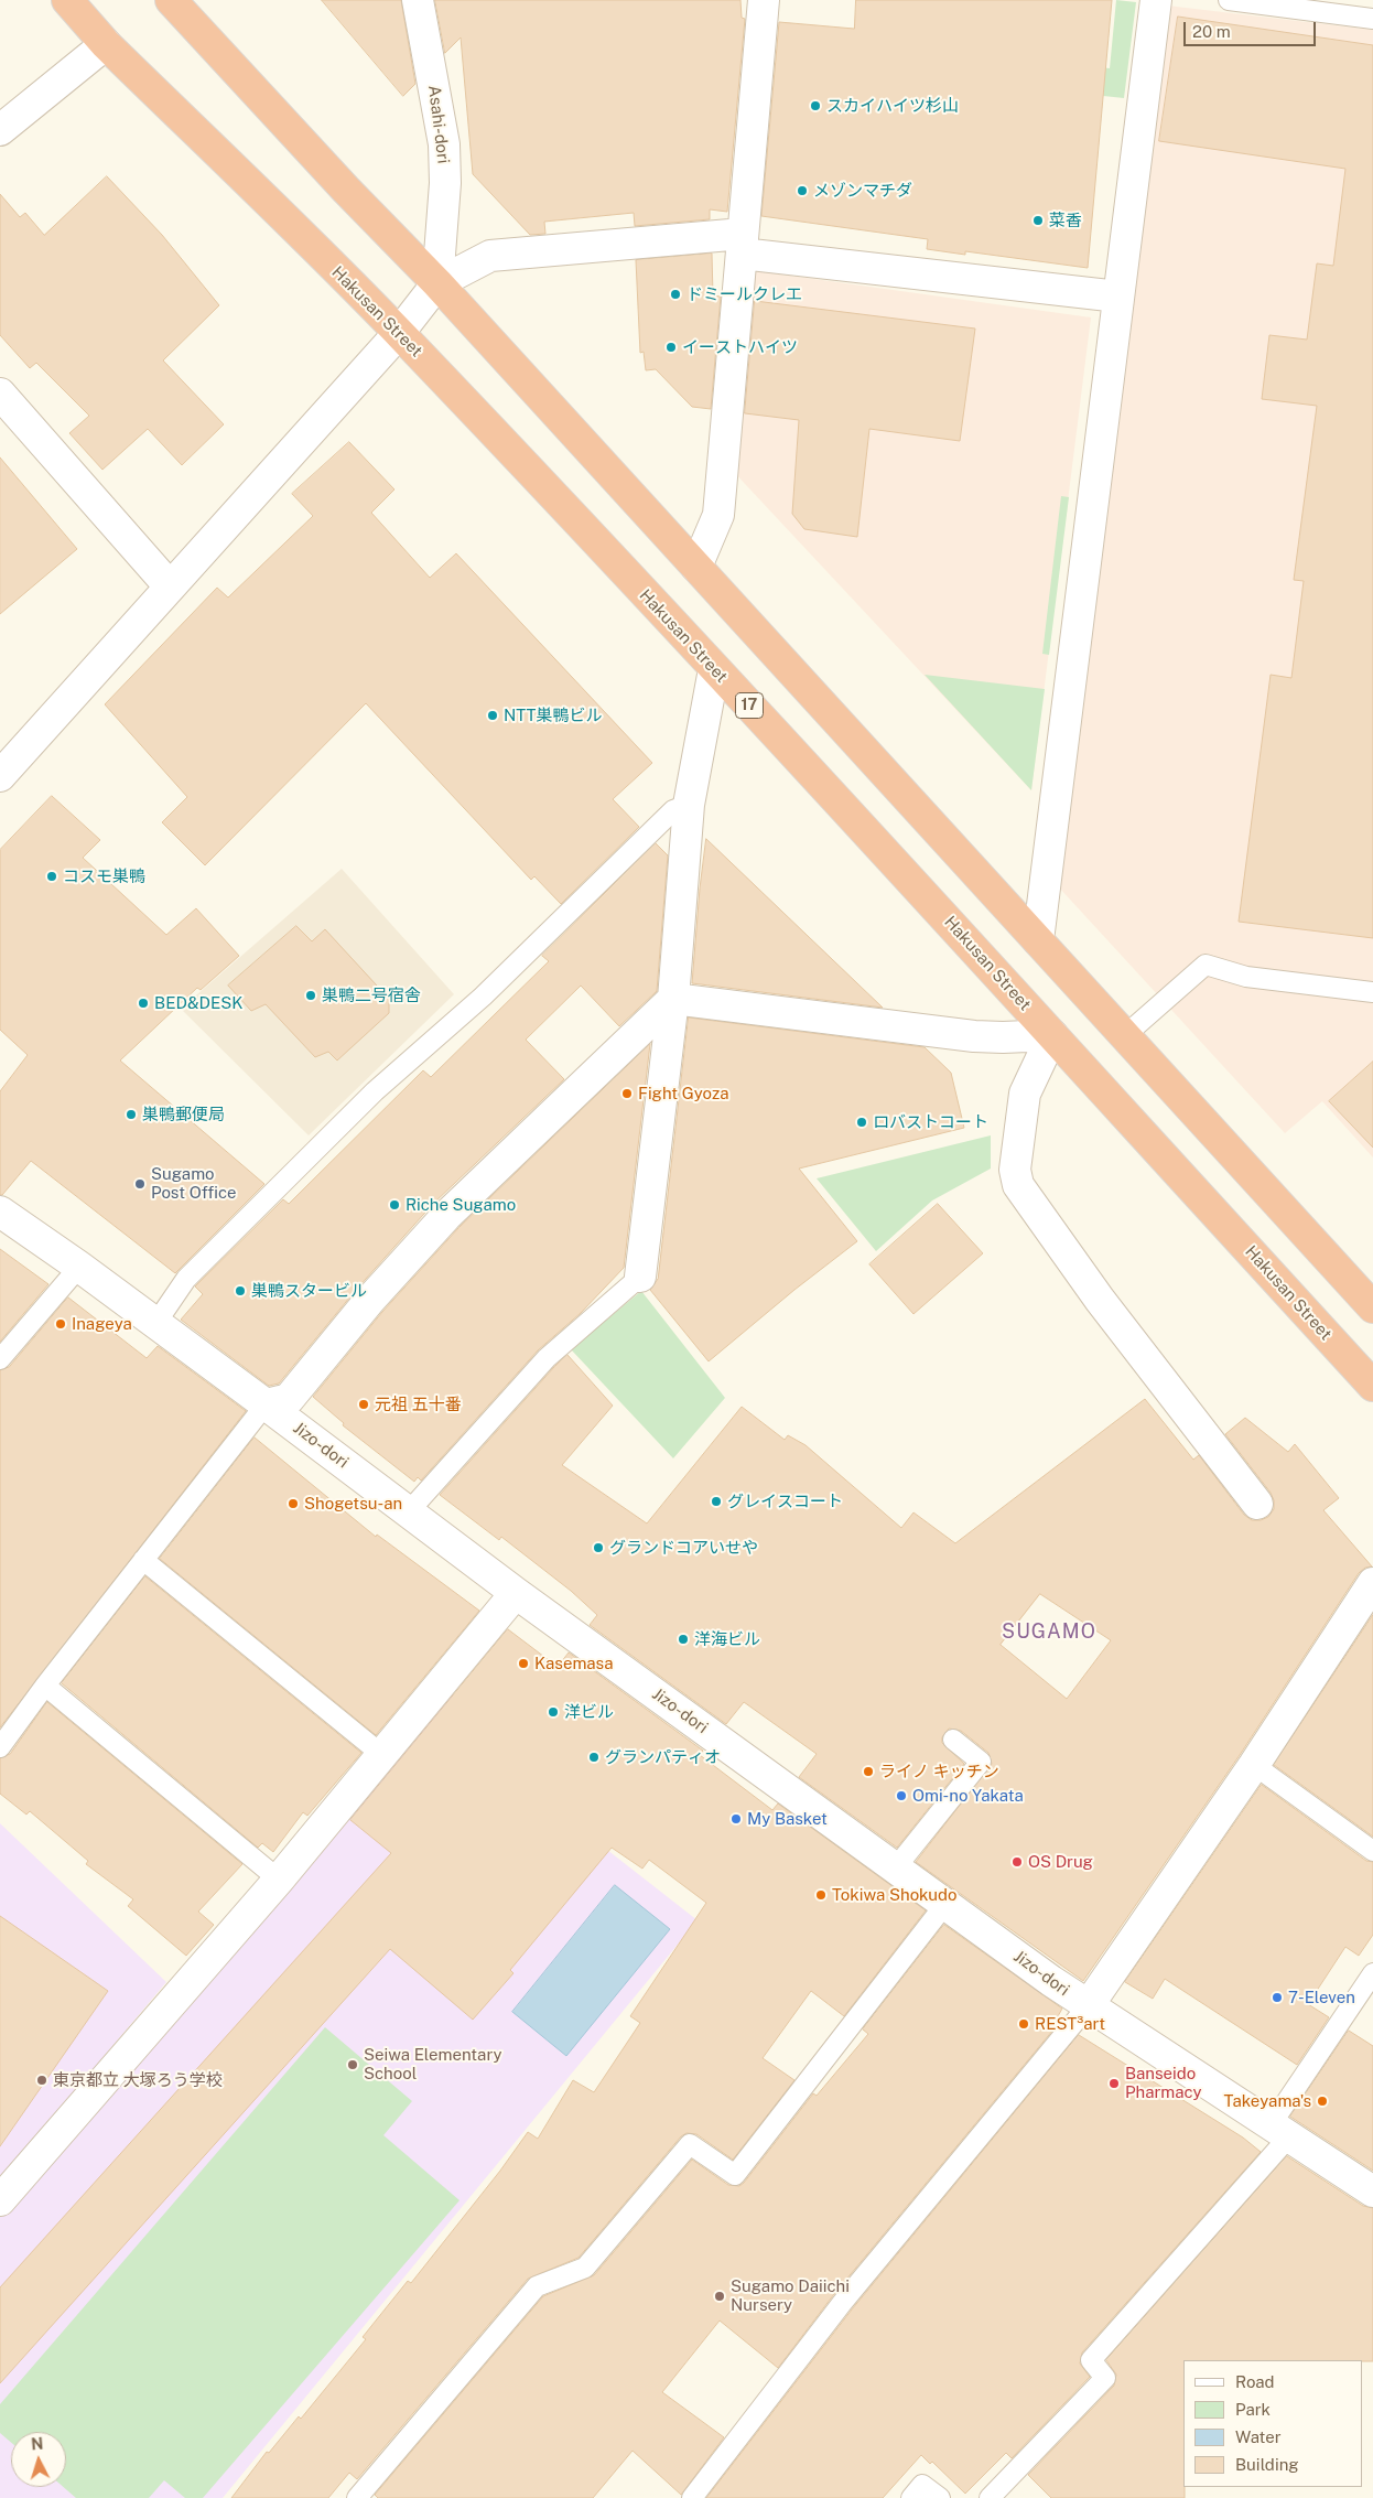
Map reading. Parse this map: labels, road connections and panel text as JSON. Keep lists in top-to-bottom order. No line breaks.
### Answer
{"streets":{"highway":["Hakusan Street","17"],"street":["Asahi-dori","Jizo-dori"]},"districts":["SUGAMO"],"places":["スカイハイツ杉山","メゾンマチダ","菜香","ドミールクレエ","イーストハイツ","NTT巣鴨ビル","コスモ巣鴨","巣鴨二号宿舎","BED&DESK","Fight Gyoza","巣鴨郵便局","ロバストコート","Sugamo Post Office","Riche Sugamo","巣鴨スタービル","Inageya","元祖 五十番","グレイスコート","Shogetsu-an","グランドコアいせや","洋海ビル","Kasemasa","洋ビル","グランパティオ","ライノ キッチン","Omi-no Yakata","My Basket","OS Drug","Tokiwa Shokudo","7-Eleven","REST³art","Seiwa Elementary School","東京都立 大塚ろう学校","Banseido Pharmacy","Takeyama's","Sugamo Daiichi Nursery"],"legend":["Road","Park","Water","Building"],"scale_bar":"20 m","north":"top"}
